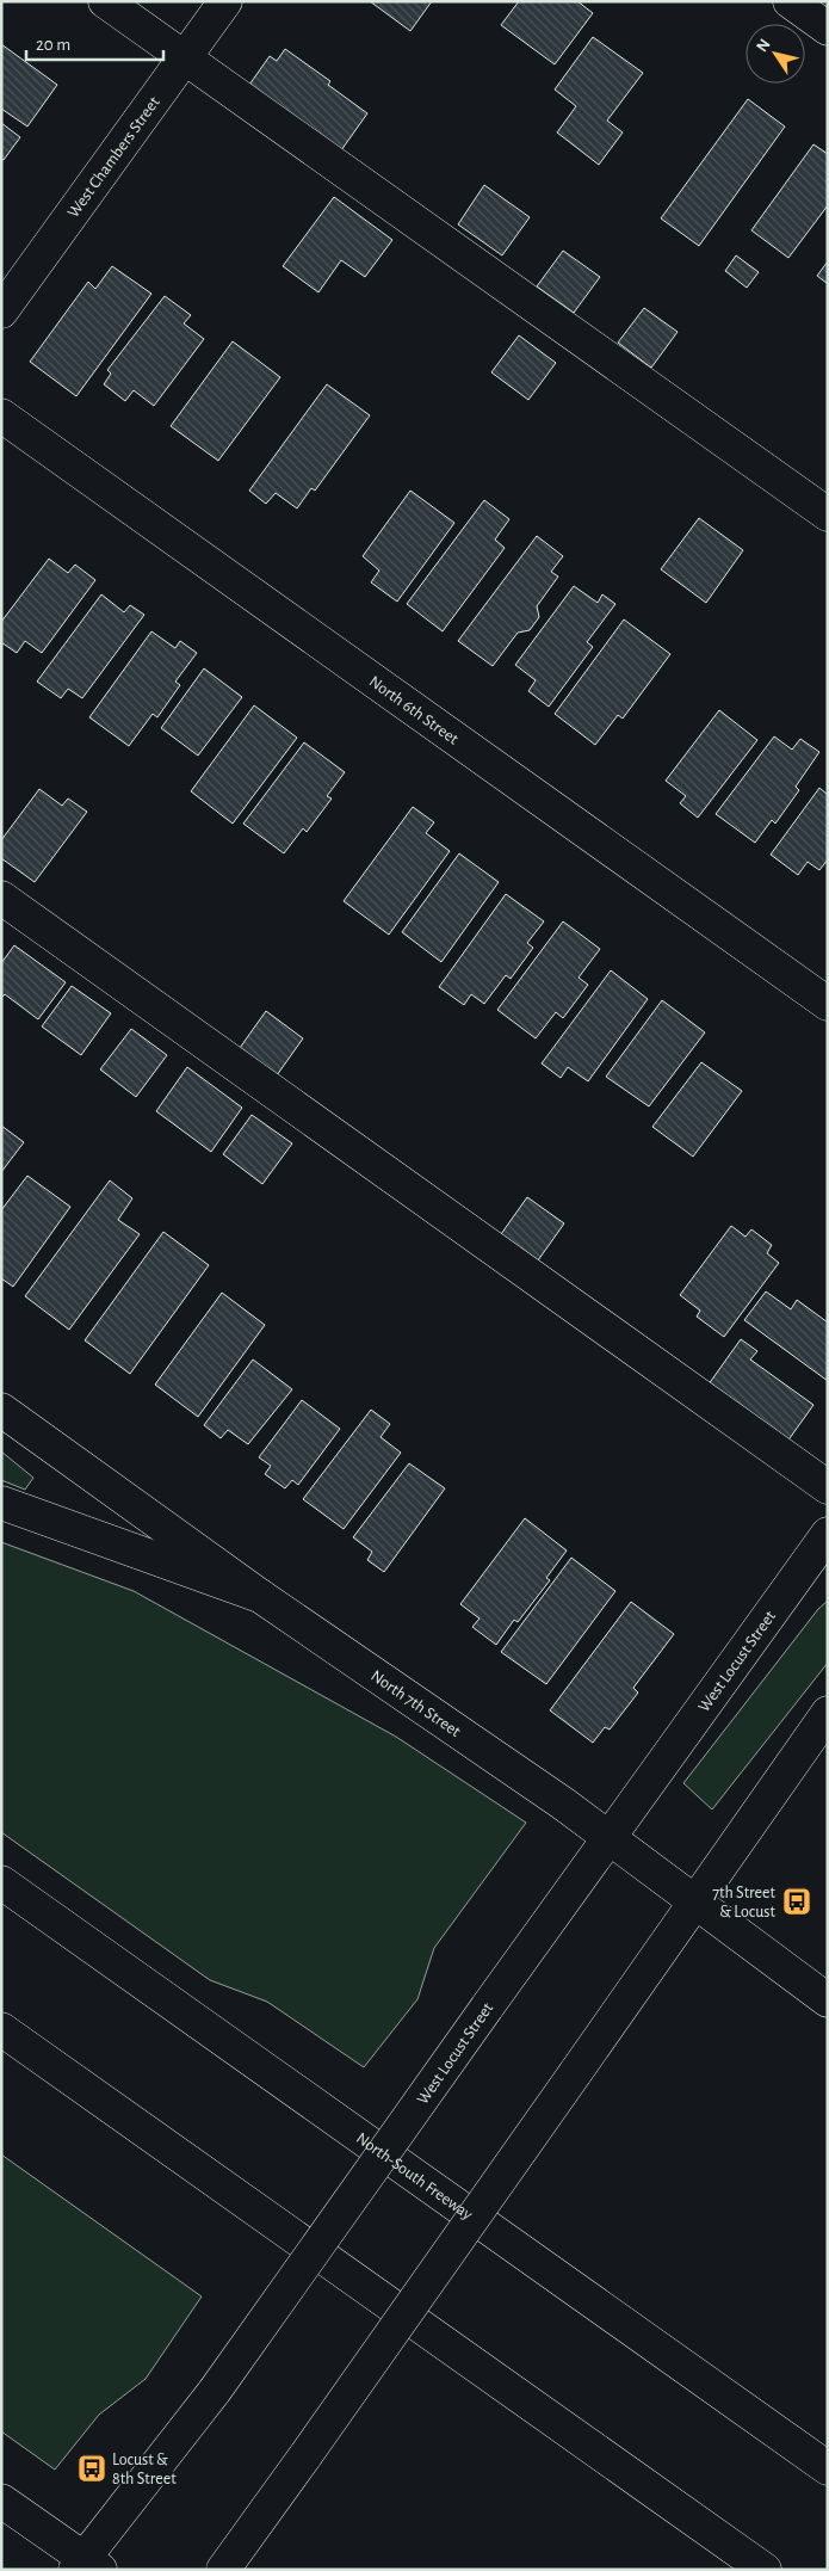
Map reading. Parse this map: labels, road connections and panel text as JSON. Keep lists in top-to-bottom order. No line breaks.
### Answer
{"streets":{"main road":["West Chambers Street","North 6th Street","West Locust Street","North 7th Street","North-South Freeway"]},"crossings":[["West Locust Street","North 7th Street"]],"places":{"bus stop":["7th Street & Locust","Locust & 8th Street"]},"scale_bar":"20 m","north":"top left"}
